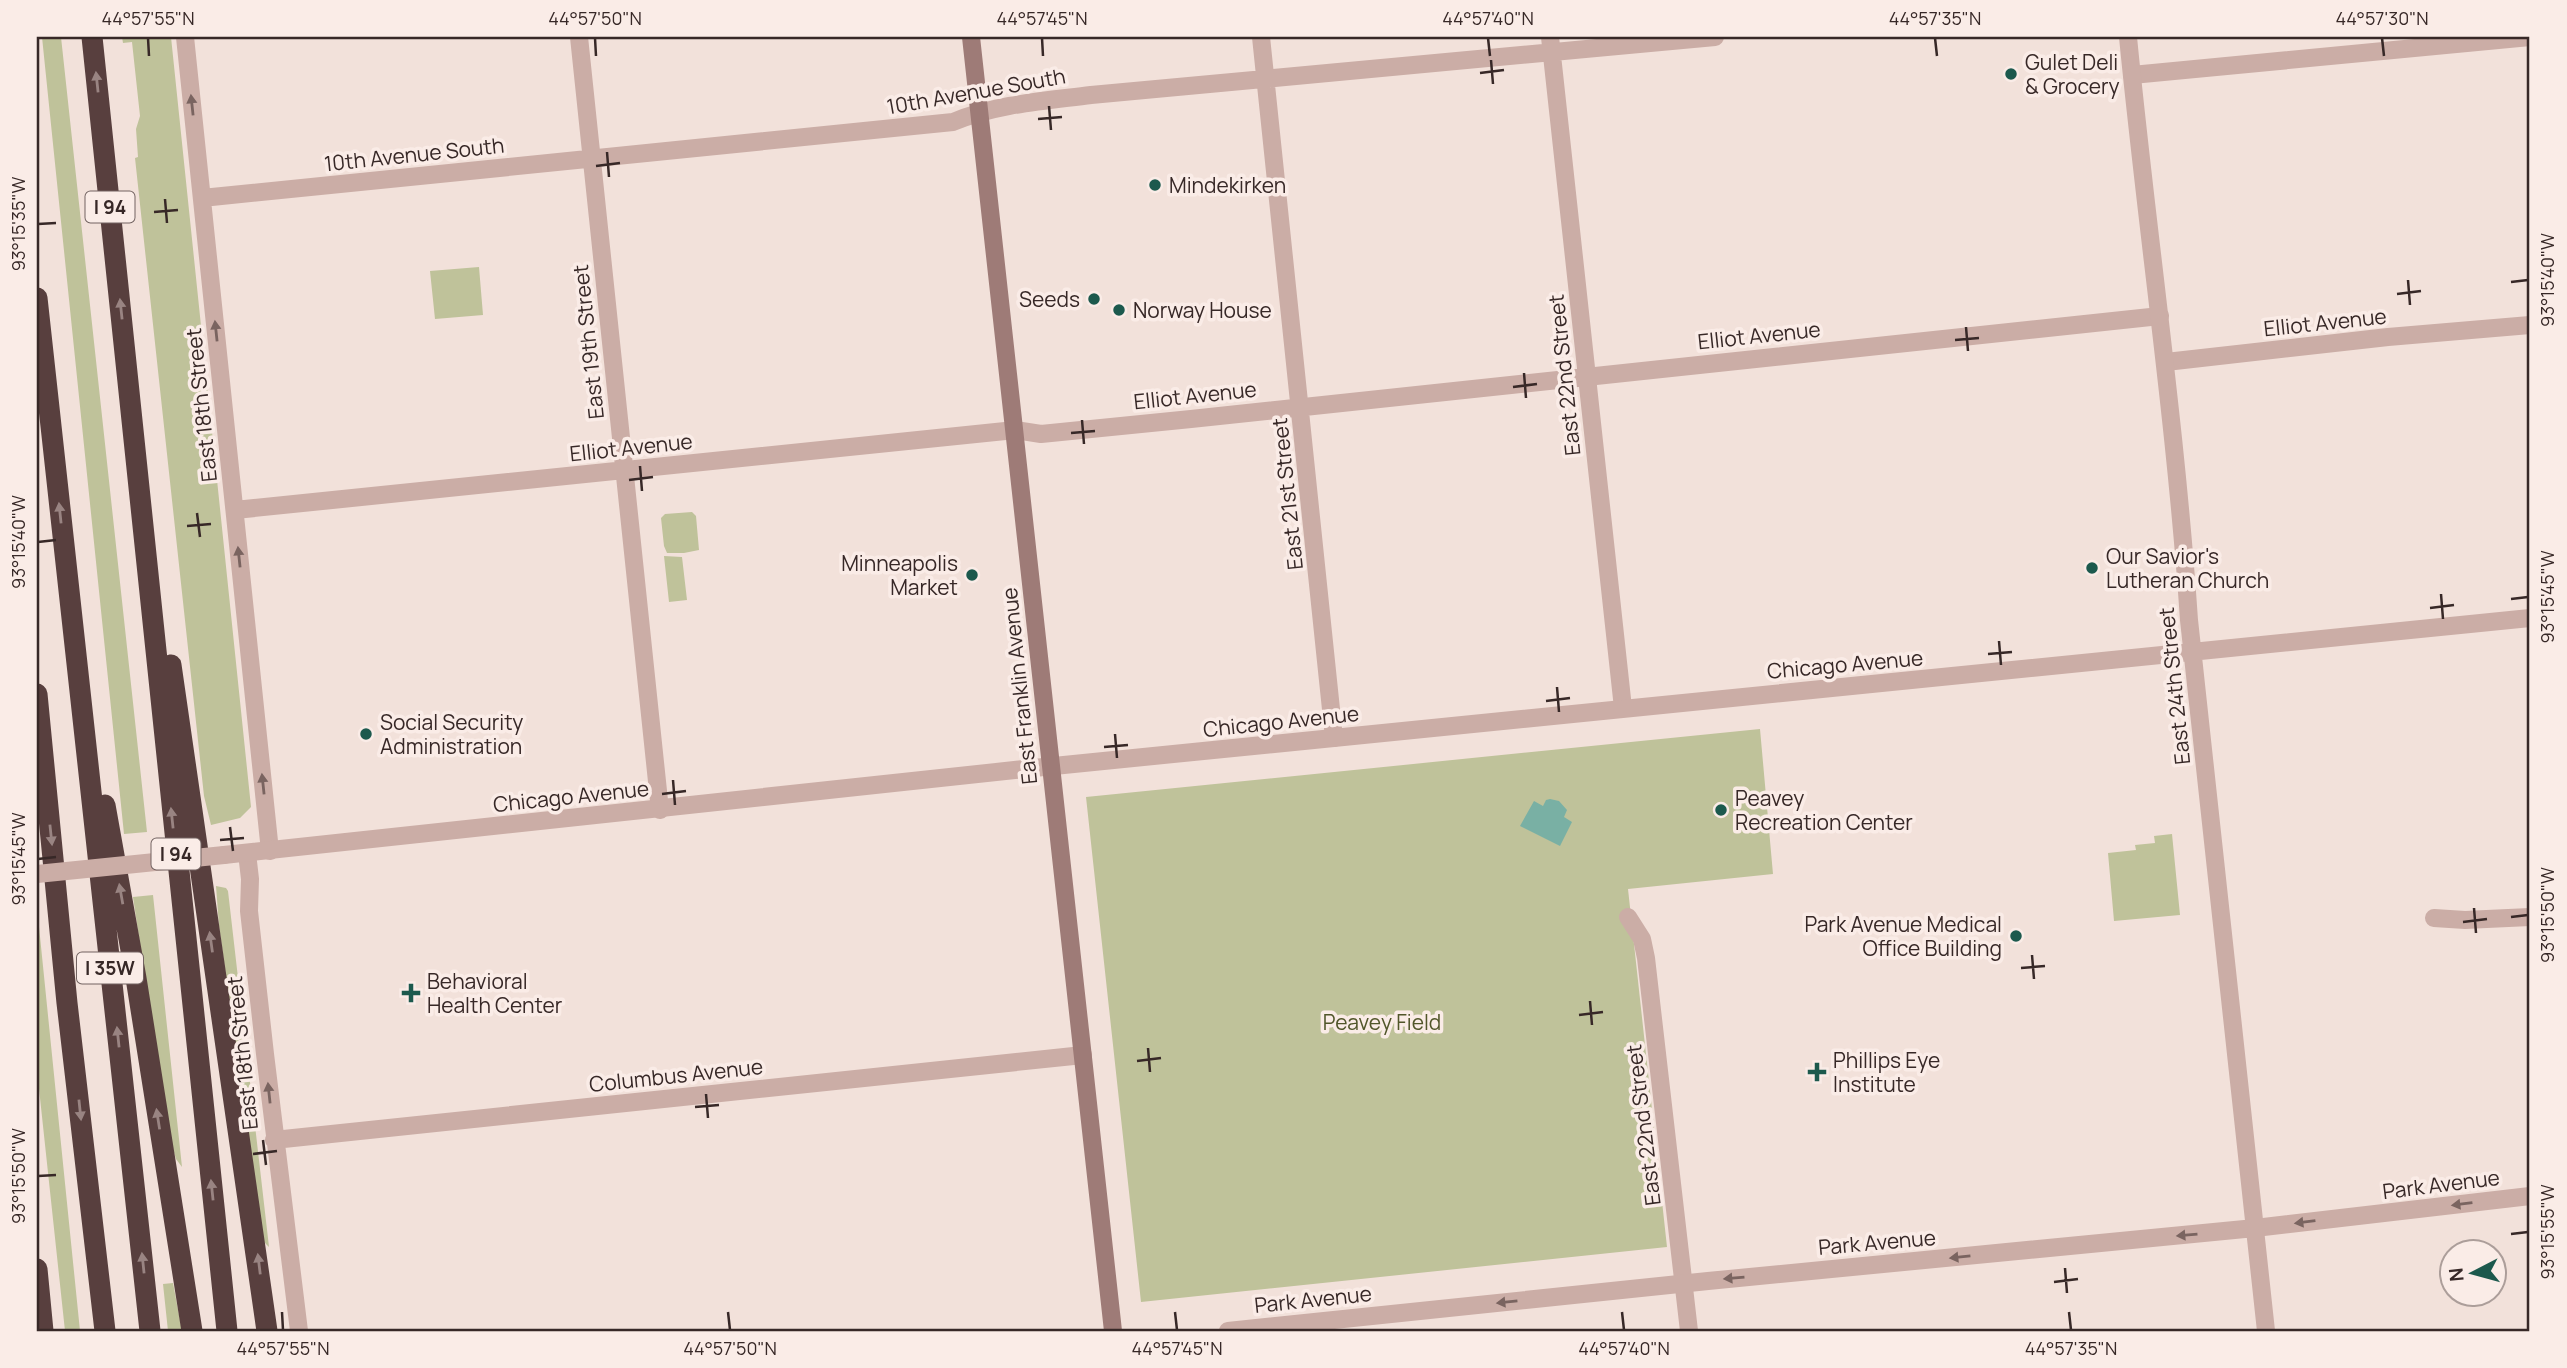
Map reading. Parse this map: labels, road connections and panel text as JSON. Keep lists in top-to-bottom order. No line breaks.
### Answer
{"streets":{"highway":["I 94","I 35W"],"main road":["East Franklin Avenue"],"street":["10th Avenue South","Elliot Avenue","East 19th Street","East 22nd Street","East 18th Street","East 21st Street","Chicago Avenue","East 24th Street","Columbus Avenue","Park Avenue"]},"crossings":[["10th Avenue South","East 19th Street"],["10th Avenue South","East 22nd Street"],["10th Avenue South","East 18th Street"],["10th Avenue South","East 21st Street"],["10th Avenue South","East Franklin Avenue"],["Elliot Avenue","East 19th Street"],["Elliot Avenue","East 22nd Street"],["Elliot Avenue","East 18th Street"],["Elliot Avenue","East 21st Street"],["Elliot Avenue","East Franklin Avenue"],["Elliot Avenue","East 24th Street"],["East 19th Street","Chicago Avenue"],["East 22nd Street","Chicago Avenue"],["East 22nd Street","Park Avenue"],["East 18th Street","Chicago Avenue"],["East 18th Street","Columbus Avenue"],["East 21st Street","Chicago Avenue"],["Chicago Avenue","East Franklin Avenue"],["Chicago Avenue","East 24th Street"],["East Franklin Avenue","Columbus Avenue"],["East 24th Street","Park Avenue"]],"one_way":["East 18th Street","Park Avenue"],"parks":["Peavey Field"],"places":{"other":["Gulet Deli & Grocery","Mindekirken","Seeds","Norway House","Our Savior's Lutheran Church","Minneapolis Market","Social Security Administration","Peavey Recreation Center","Park Avenue Medical Office Building"],"health":["Behavioral Health Center","Phillips Eye Institute"]},"north":"left","coordinates":["44°57'55\"N","44°57'50\"N","44°57'45\"N","44°57'40\"N","44°57'35\"N","44°57'30\"N","93°15'35\"W","93°15'40\"W","93°15'45\"W","93°15'50\"W","93°15'55\"W"]}
